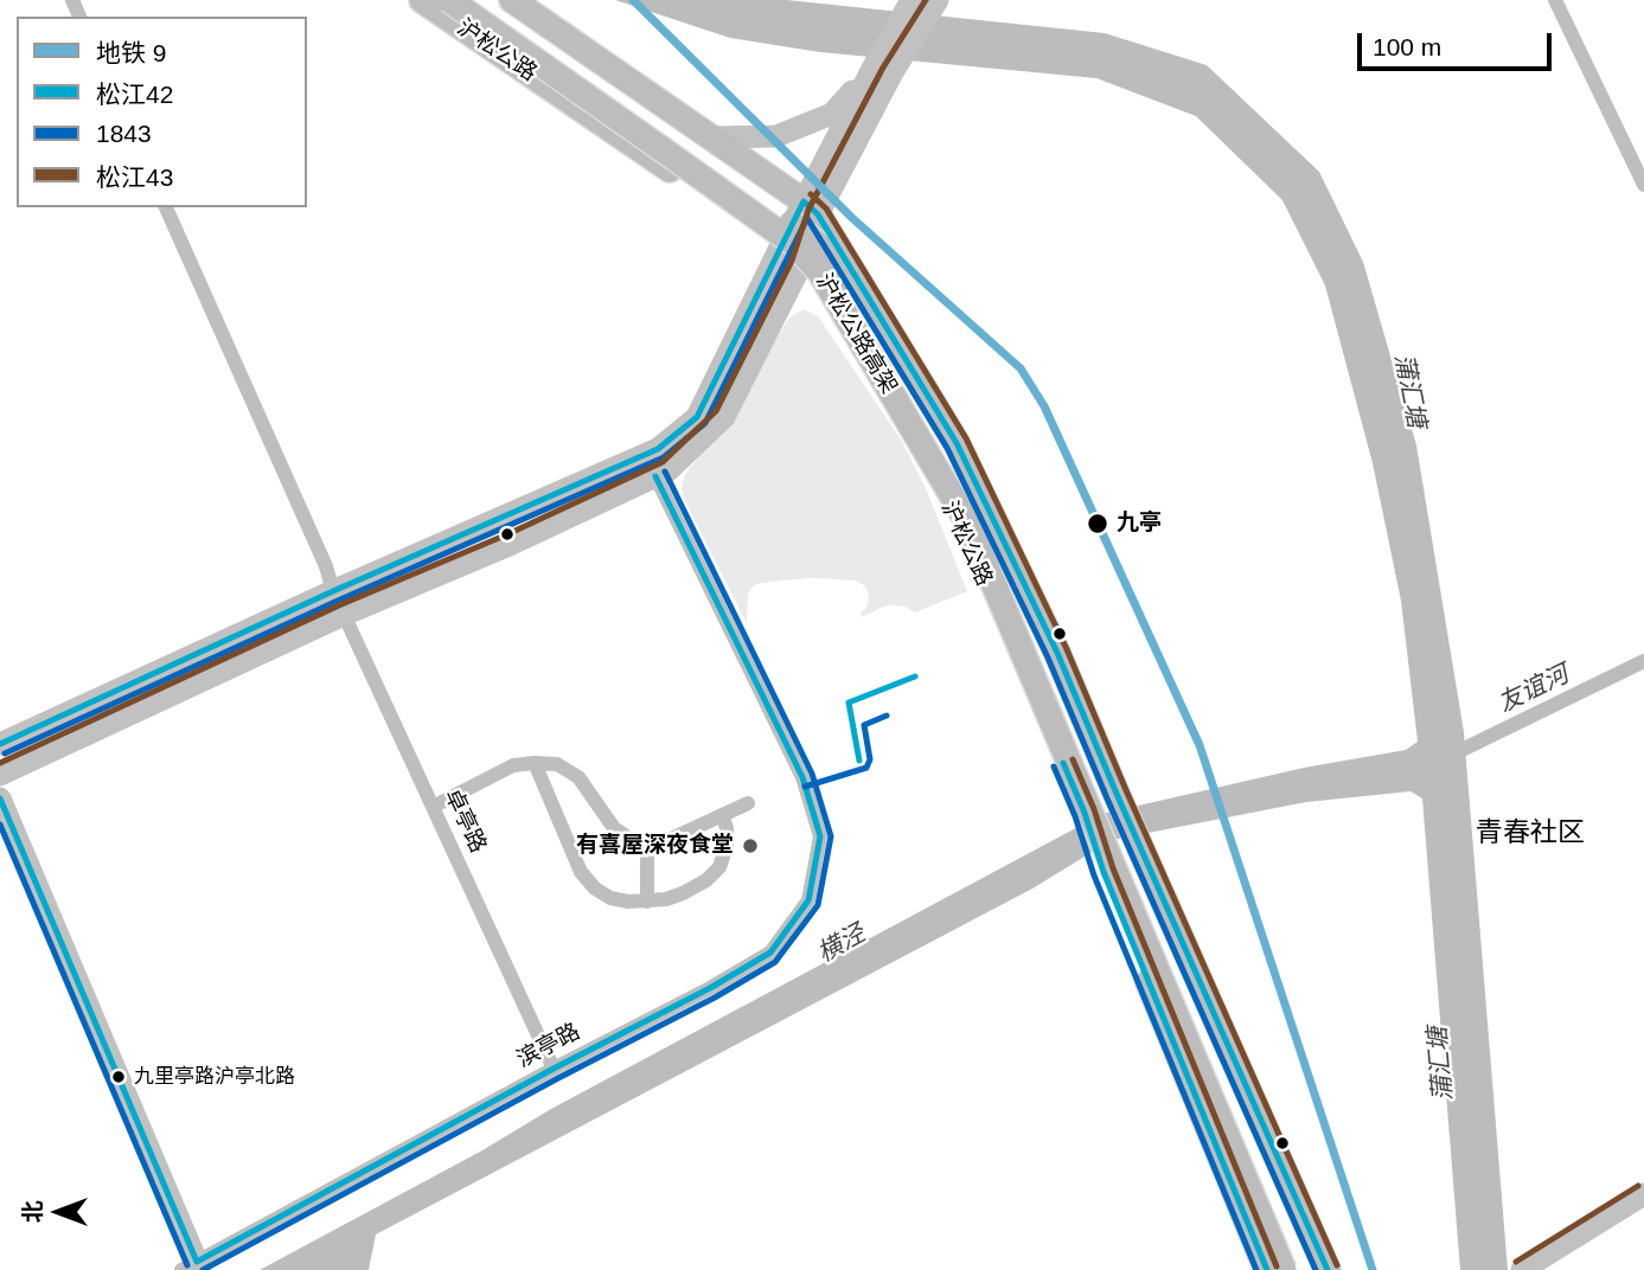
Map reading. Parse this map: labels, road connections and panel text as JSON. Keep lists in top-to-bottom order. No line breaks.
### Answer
{"streets":{"main road":["沪松公路","沪松公路高架"],"street":["卓亭路","滨亭路"]},"crossings":[["卓亭路","滨亭路"]],"districts":["青春社区"],"water":["蒲汇塘","友谊河","横泾"],"places":["九亭","有喜屋深夜食堂","九里亭路沪亭北路"],"lines":["metro line 9","transit line 松江43","transit line 松江42","transit line 1843"],"legend":["地铁 9","松江42","1843","松江43"],"scale_bar":"100 m","north":"left"}
